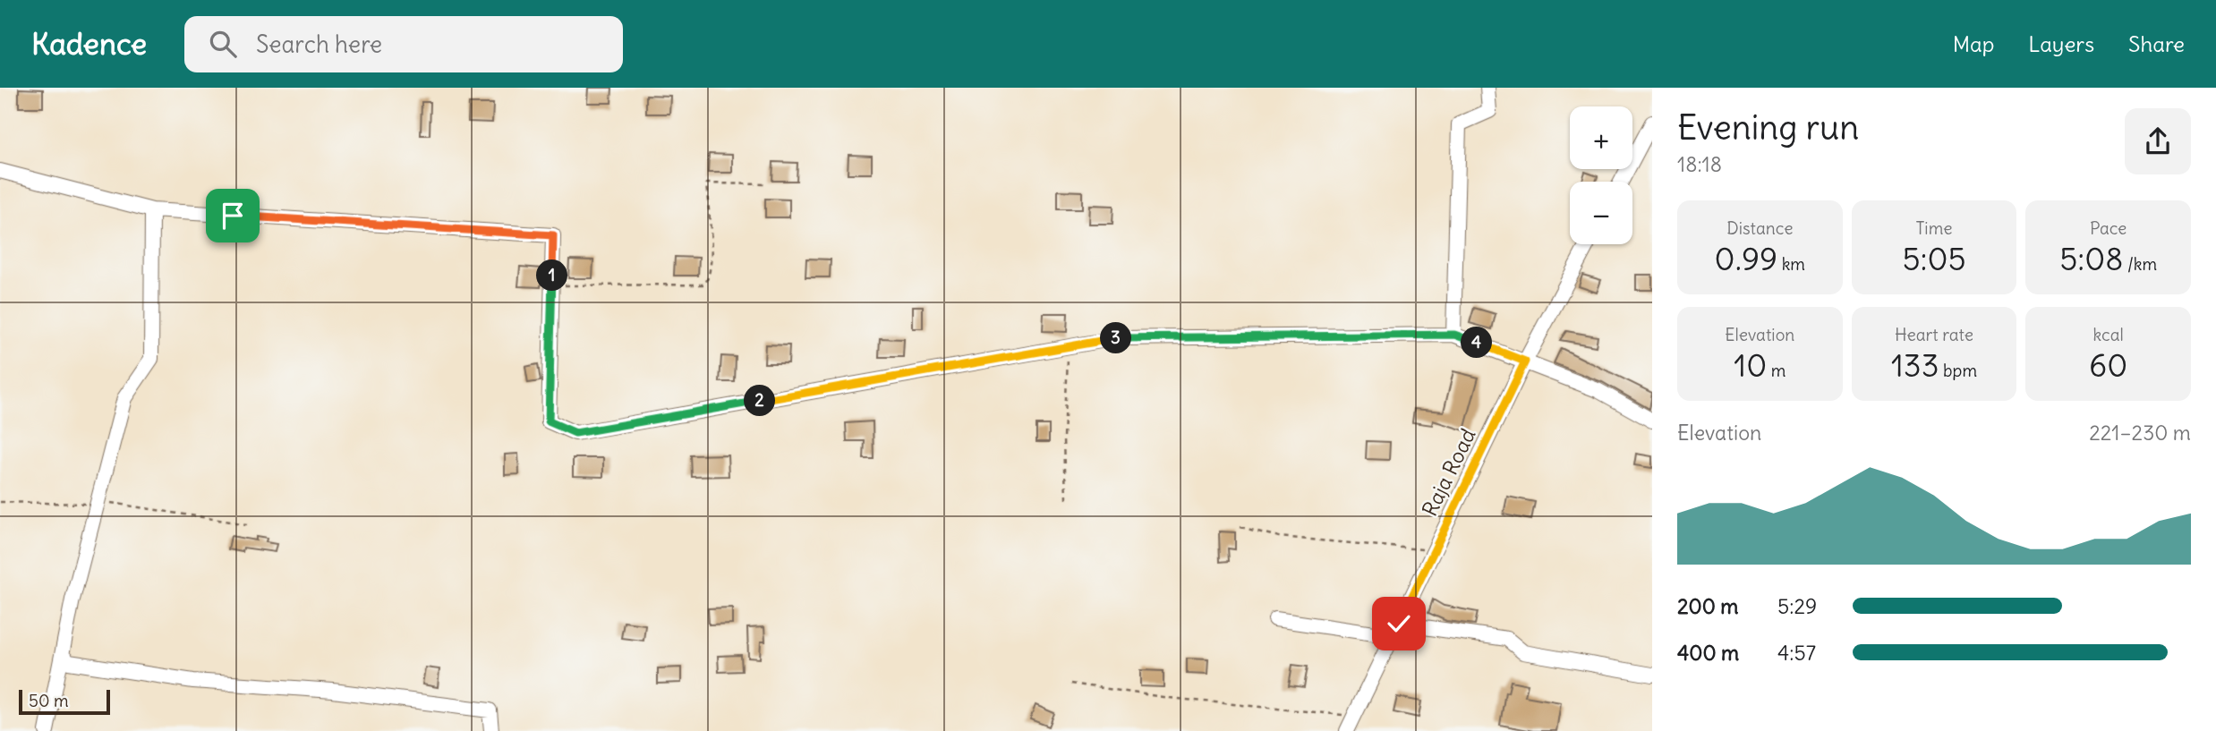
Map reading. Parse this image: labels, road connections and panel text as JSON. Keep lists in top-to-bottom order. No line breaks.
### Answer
{"streets":{"street":["Raja Road"]},"scale_bar":"50 m","page":{"header":"Kadence","search":"Search here","nav":["Map","Layers","Share"],"heading":["Evening run","18:18"],"map_buttons":["+","−"],"stats":[["Distance","0.99 km"],["Time","5:05"],["Pace","5:08 /km"],["Elevation","10 m"],["Heart rate","133 bpm"],["kcal","60"]],"pins":["1","3","4","2"],"chart":["Elevation","221–230 m"],"list":[{"name":"200 m","note":"5:29"},{"name":"400 m","note":"4:57"}],"scale":"50 m"}}
